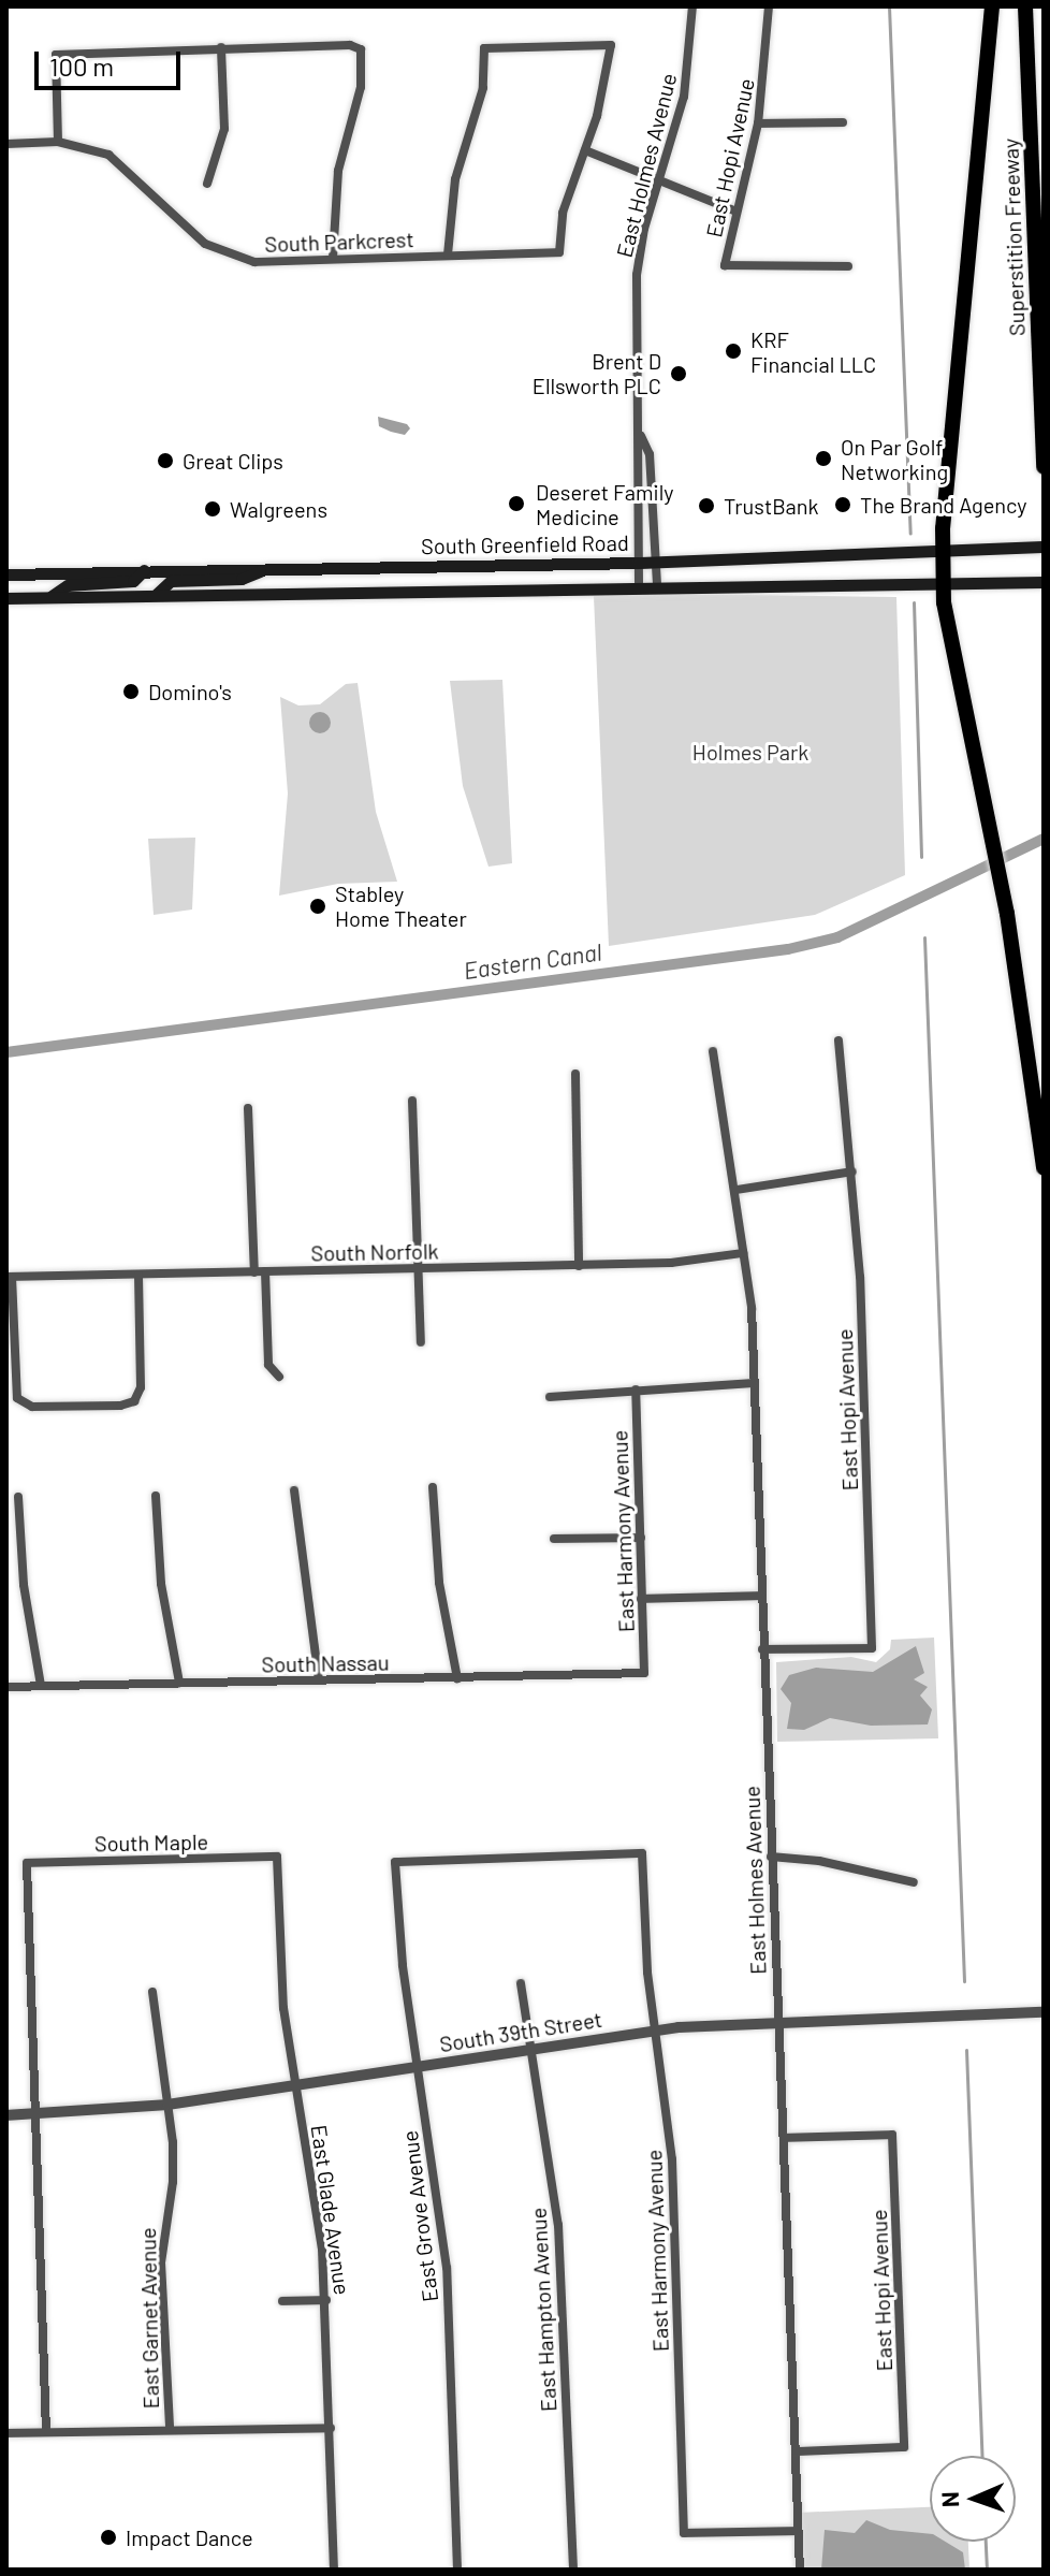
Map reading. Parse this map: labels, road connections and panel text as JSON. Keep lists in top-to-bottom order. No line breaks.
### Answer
{"streets":{"highway":["Superstition Freeway"],"main road":["South Greenfield Road"],"street":["East Hopi Avenue","East Holmes Avenue","South Parkcrest","South Norfolk","East Harmony Avenue","South Nassau","South Maple","South 39th Street","East Glade Avenue","East Grove Avenue","East Hampton Avenue","East Garnet Avenue"]},"crossings":[["East Hopi Avenue","East Holmes Avenue"],["East Holmes Avenue","South Greenfield Road"],["East Holmes Avenue","South Norfolk"],["East Holmes Avenue","East Harmony Avenue"],["East Holmes Avenue","South 39th Street"],["East Harmony Avenue","South Nassau"],["East Harmony Avenue","South 39th Street"],["East Harmony Avenue","East Grove Avenue"],["South Maple","South 39th Street"],["South Maple","East Glade Avenue"],["South 39th Street","East Glade Avenue"],["South 39th Street","East Grove Avenue"],["South 39th Street","East Hampton Avenue"],["South 39th Street","East Garnet Avenue"]],"water":["Eastern Canal"],"parks":["Holmes Park"],"places":["KRF Financial LLC","Brent D Ellsworth PLC","On Par Golf Networking","Great Clips","Deseret Family Medicine","The Brand Agency","TrustBank","Walgreens","Domino's","Stabley Home Theater","Impact Dance"],"scale_bar":"100 m","north":"left"}
